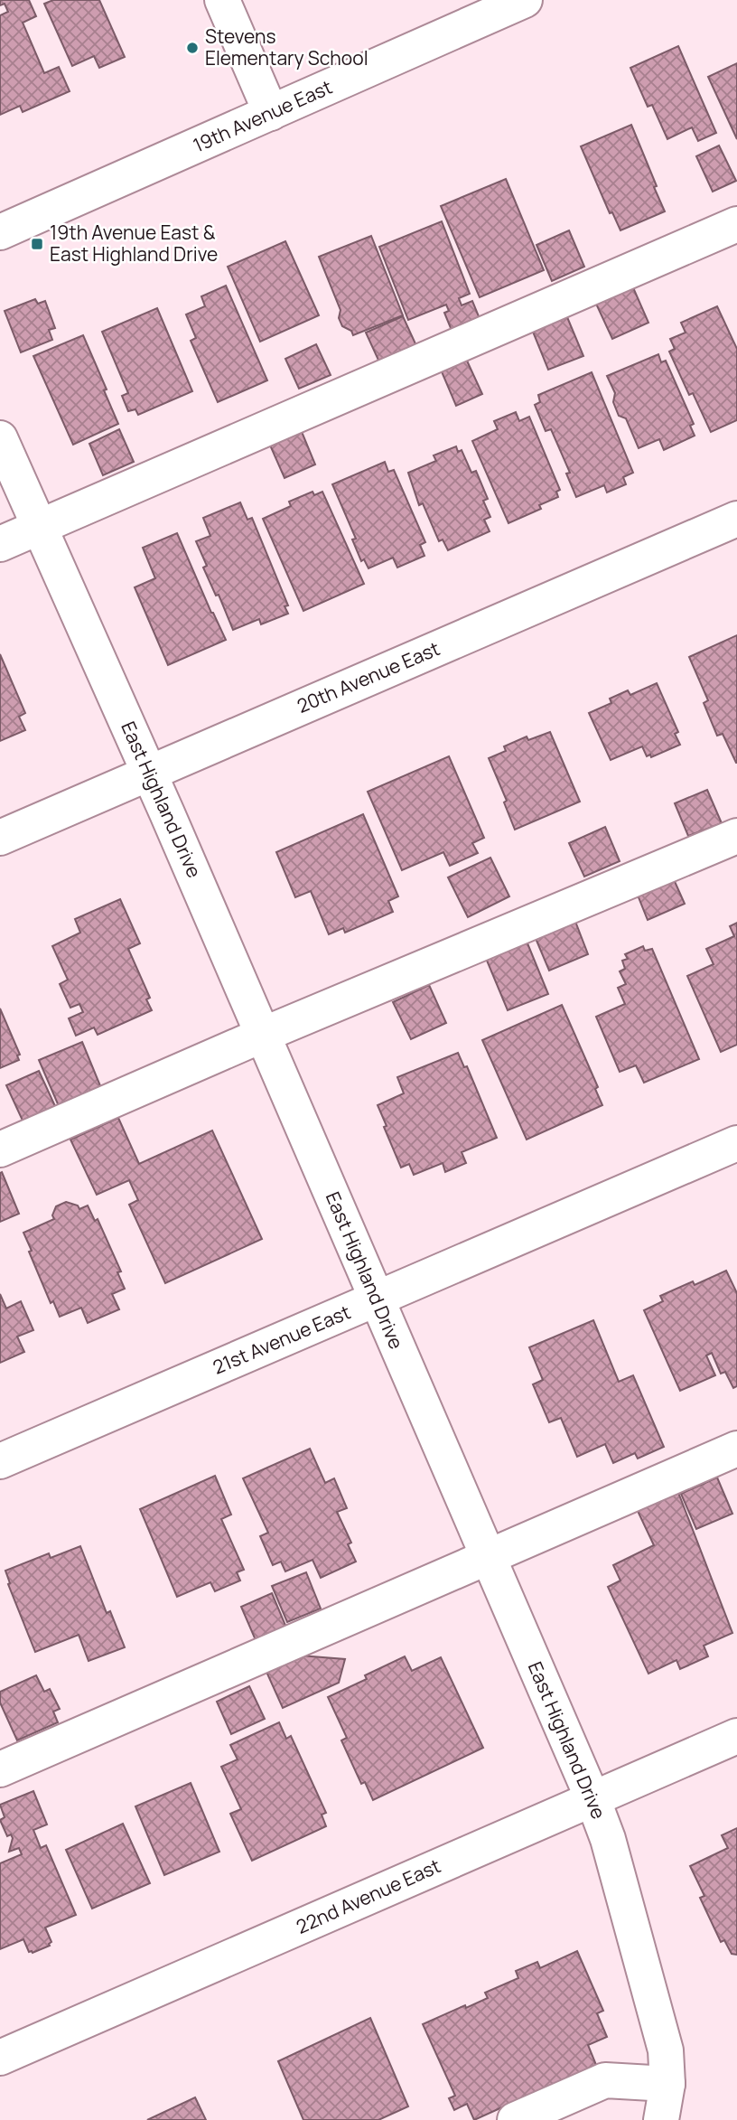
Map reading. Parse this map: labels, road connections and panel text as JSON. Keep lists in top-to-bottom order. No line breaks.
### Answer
{"streets":{"street":["19th Avenue East","20th Avenue East","East Highland Drive","21st Avenue East","22nd Avenue East"]},"crossings":[["20th Avenue East","East Highland Drive"],["East Highland Drive","21st Avenue East"],["East Highland Drive","22nd Avenue East"]],"places":{"other":["Stevens Elementary School"],"transit":["19th Avenue East & East Highland Drive"]}}
